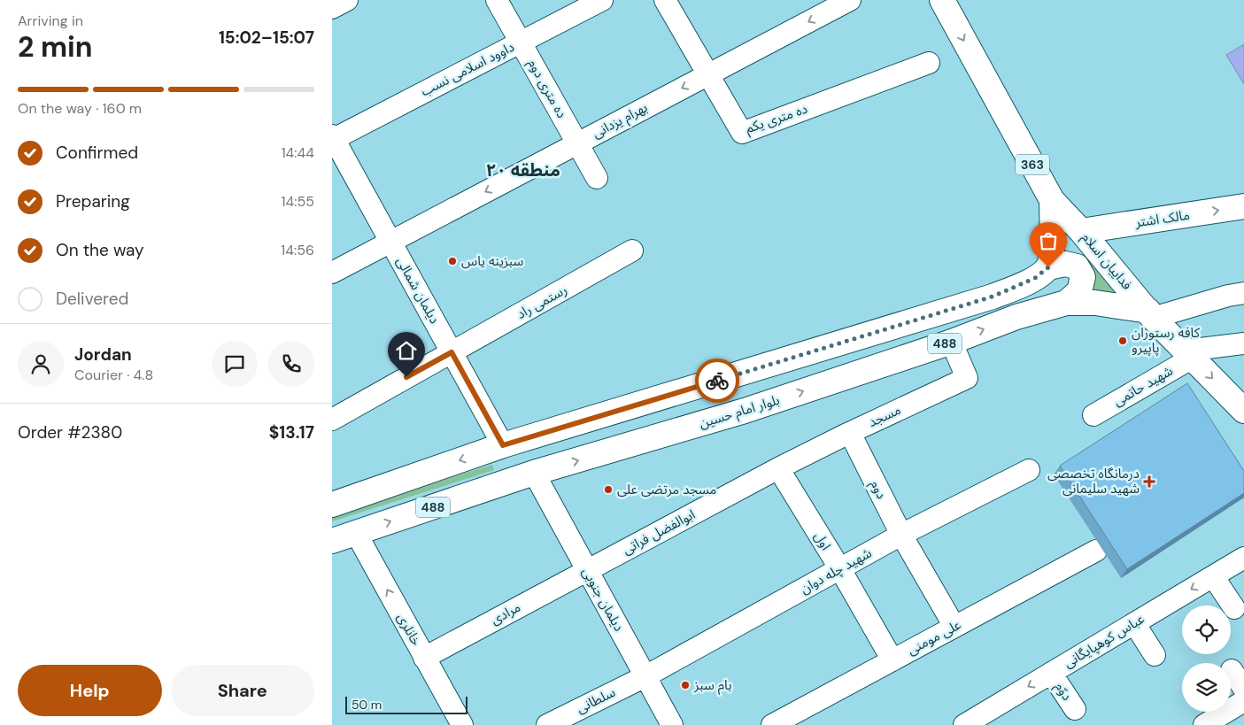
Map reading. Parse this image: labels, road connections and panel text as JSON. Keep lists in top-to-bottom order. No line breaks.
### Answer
{"streets":{"main road":["363","مالک اشتر","فداییان اسلام","488","بلوار امام حسین"],"street":["داوود اسلامی نسب","ده متری دوم","ده متری یکم","بهرام یزدانی","دیلمان شمالی","رستمی راد","شهید حاتمی","مسجد","دوم","ابوالفضل فراتی","اول","شهید چله دوان","دیلمان جنوبی","مرادی","خانلری","علی مومنی","عباس کوهپایگانی","دوّم","سلطانی"]},"crossings":[["داوود اسلامی نسب","ده متری دوم"],["داوود اسلامی نسب","دیلمان شمالی"],["ده متری دوم","بهرام یزدانی"],["ده متری یکم","بهرام یزدانی"],["بهرام یزدانی","دیلمان شمالی"],["مالک اشتر","فداییان اسلام"],["فداییان اسلام","شهید حاتمی"],["فداییان اسلام","بلوار امام حسین"],["دیلمان شمالی","رستمی راد"],["دیلمان شمالی","488"],["بلوار امام حسین","دیلمان جنوبی"],["بلوار امام حسین","خانلری"],["مسجد","ابوالفضل فراتی"],["مسجد","اول"],["دوم","شهید چله دوان"],["ابوالفضل فراتی","اول"],["ابوالفضل فراتی","دیلمان جنوبی"],["ابوالفضل فراتی","مرادی"],["اول","شهید چله دوان"],["اول","علی مومنی"],["شهید چله دوان","دیلمان جنوبی"],["شهید چله دوان","سلطانی"],["دیلمان جنوبی","مرادی"],["دیلمان جنوبی","سلطانی"],["مرادی","خانلری"],["عباس کوهپایگانی","دوّم"]],"one_way":["بهرام یزدانی","مالک اشتر","فداییان اسلام","خانلری","عباس کوهپایگانی"],"districts":["منطقه ۲۰"],"places":{"other":["سبزینه یاس","کافه رستوران پاپیرو","مسجد مرتضی علی","بام سبز"],"health":["درمانگاه تخصصی شهید سلیمانی"]},"scale_bar":"50 m","page":{"heading":["2 min","Arriving in","15:02–15:07"],"panel":["Jordan","Courier · 4.8","Order #2380","$13.17"],"bar":"On the way · 160 m","list":[["Confirmed","14:44"],["Preparing","14:55"],["On the way","14:56"],"Delivered"],"buttons":["Help","Share"],"scale":"50 m"}}
